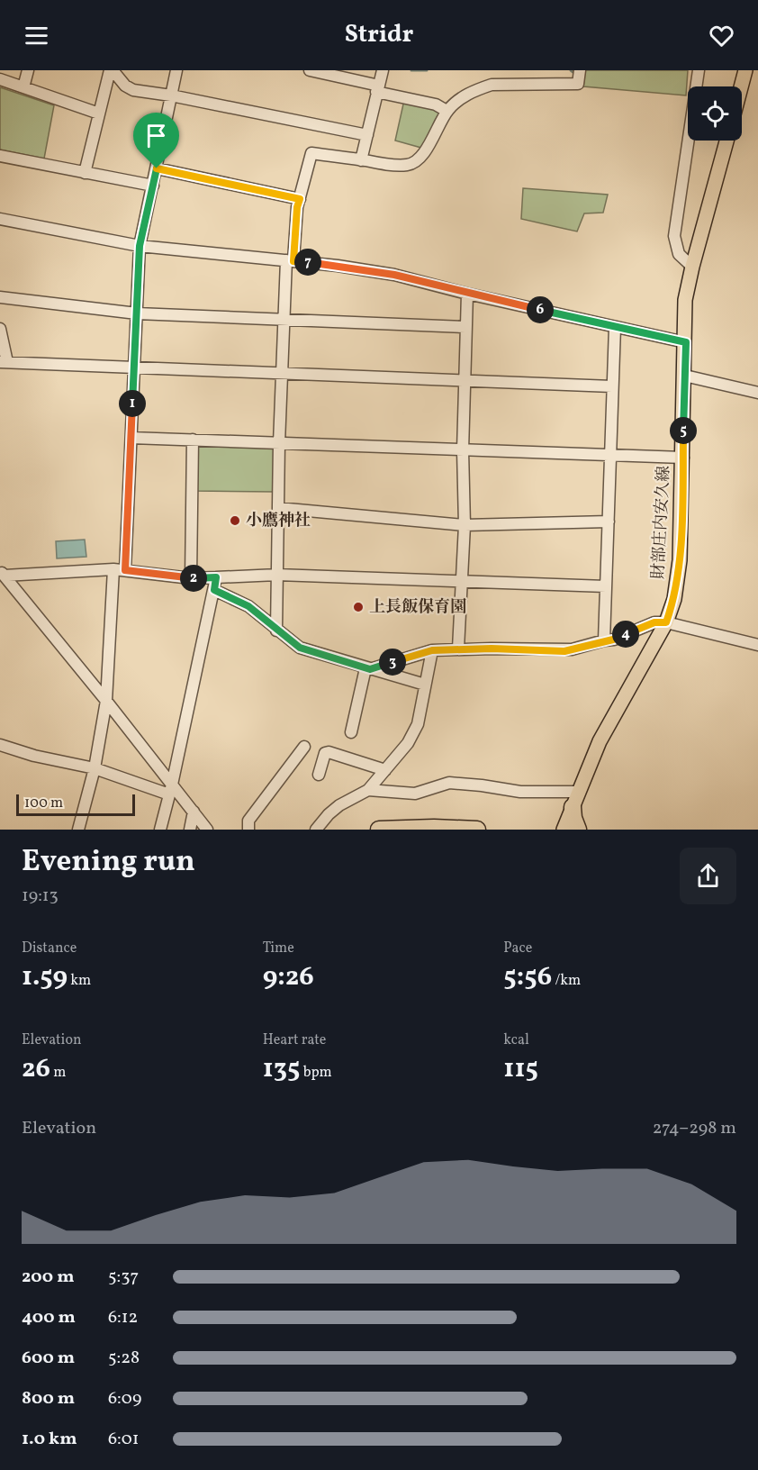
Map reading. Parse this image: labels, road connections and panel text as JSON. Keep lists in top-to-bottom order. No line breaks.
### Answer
{"streets":{"main road":["財部庄内安久線"]},"places":["小鷹神社","上長飯保育園"],"scale_bar":"100 m","page":{"header":"Stridr","pins":["7","6","1","5","2","4","3"],"scale":"100 m","heading":["Evening run","19:13"],"stats":[["Distance","1.59 km"],["Time","9:26"],["Pace","5:56 /km"],["Elevation","26 m"],["Heart rate","135 bpm"],["kcal","115"]],"chart":["Elevation","274–298 m"],"list":[{"name":"200 m","note":"5:37"},{"name":"400 m","note":"6:12"},{"name":"600 m","note":"5:28"},{"name":"800 m","note":"6:09"},{"name":"1.0 km","note":"6:01"}]}}
